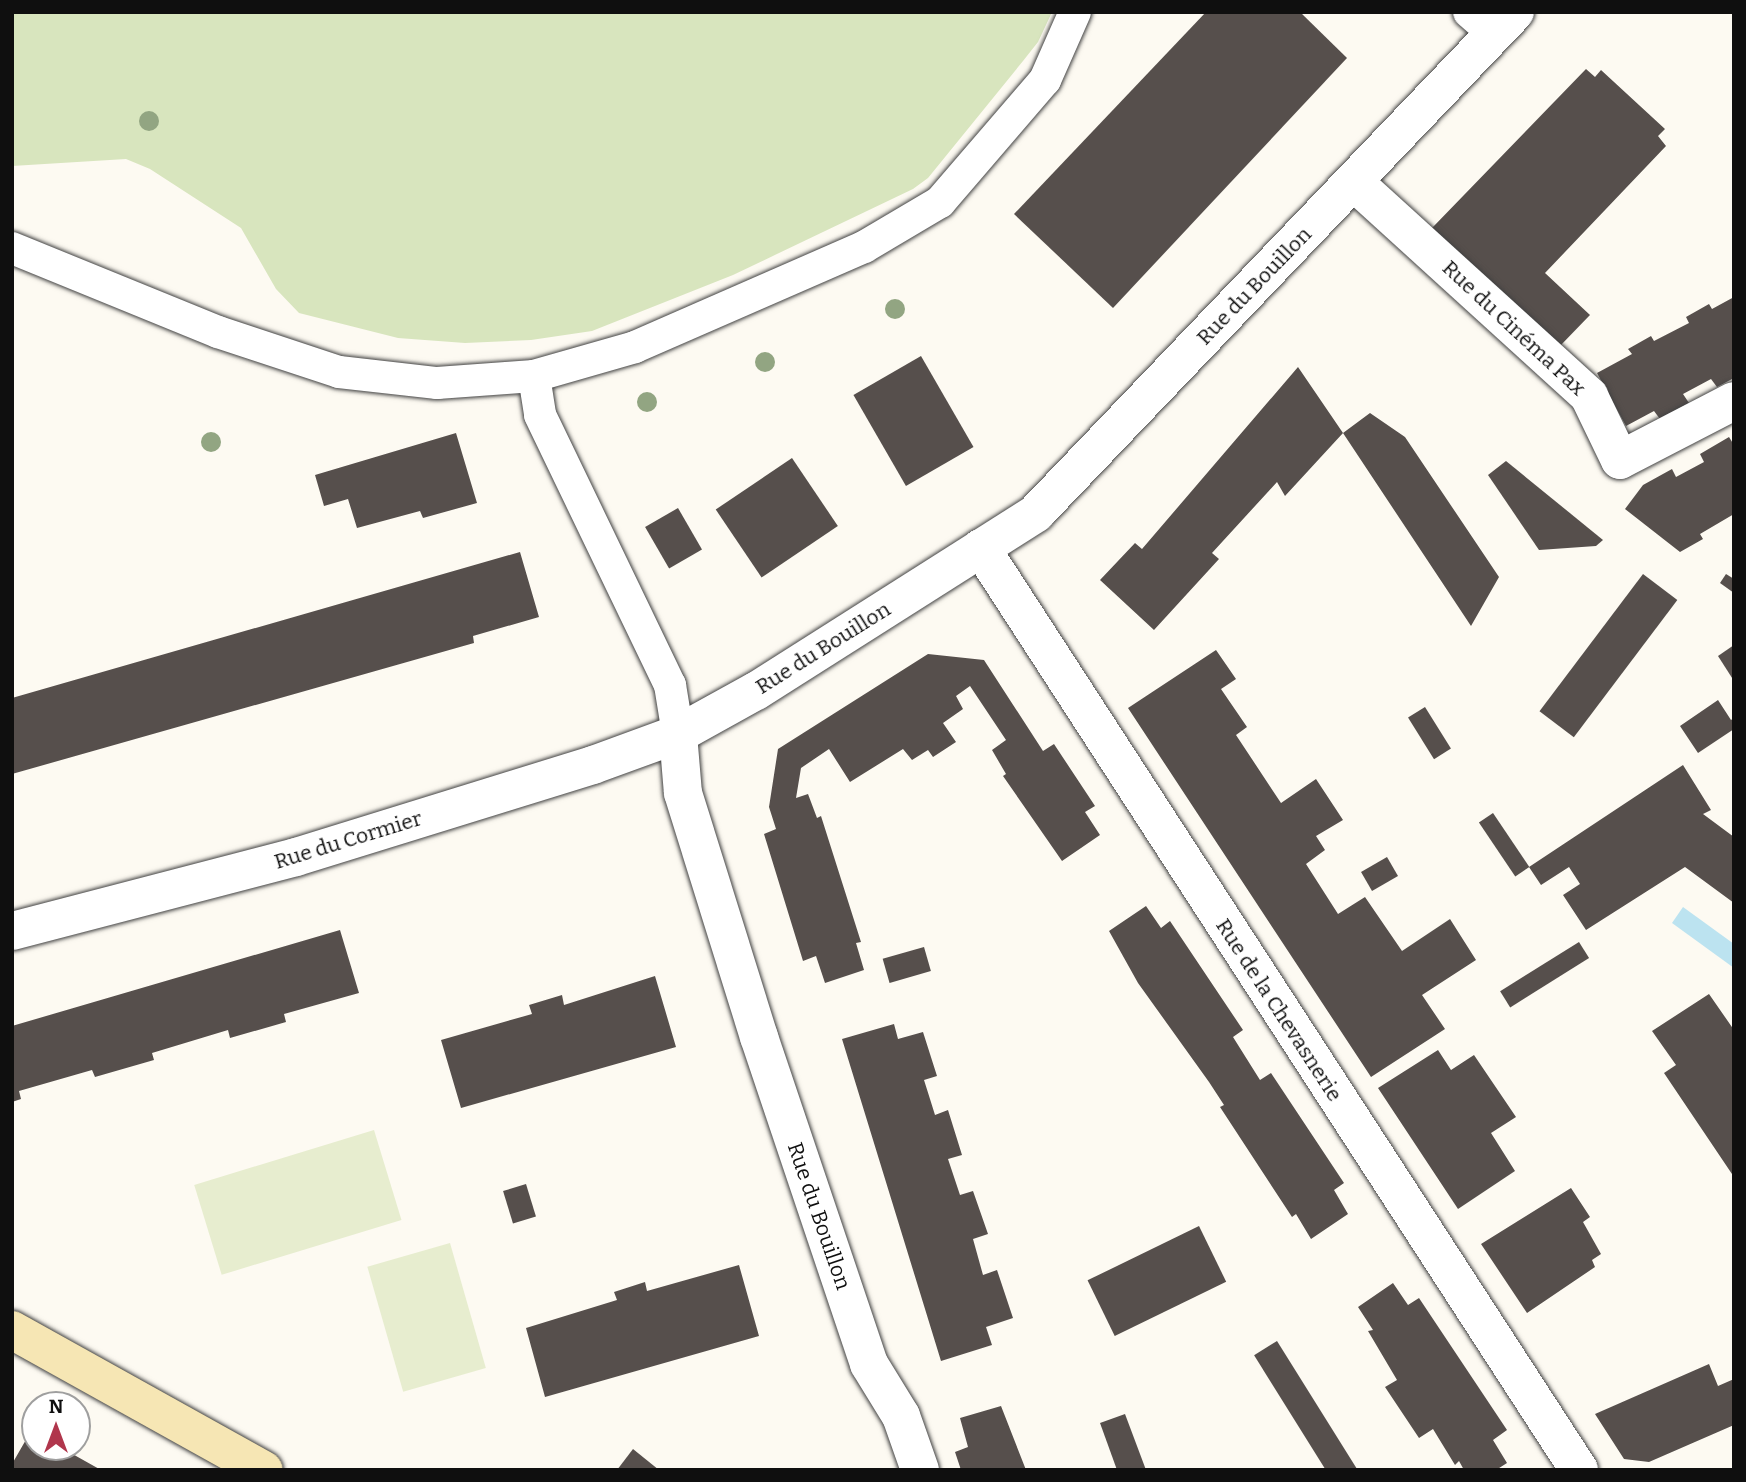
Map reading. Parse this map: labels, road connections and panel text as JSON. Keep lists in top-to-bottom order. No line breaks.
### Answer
{"streets":{"street":["Rue du Bouillon","Rue du Cinéma Pax","Rue du Cormier","Rue de la Chevasnerie"]},"crossings":[["Rue du Bouillon","Rue du Cinéma Pax"],["Rue du Bouillon","Rue du Cormier"],["Rue du Bouillon","Rue de la Chevasnerie"]],"north":"top"}
